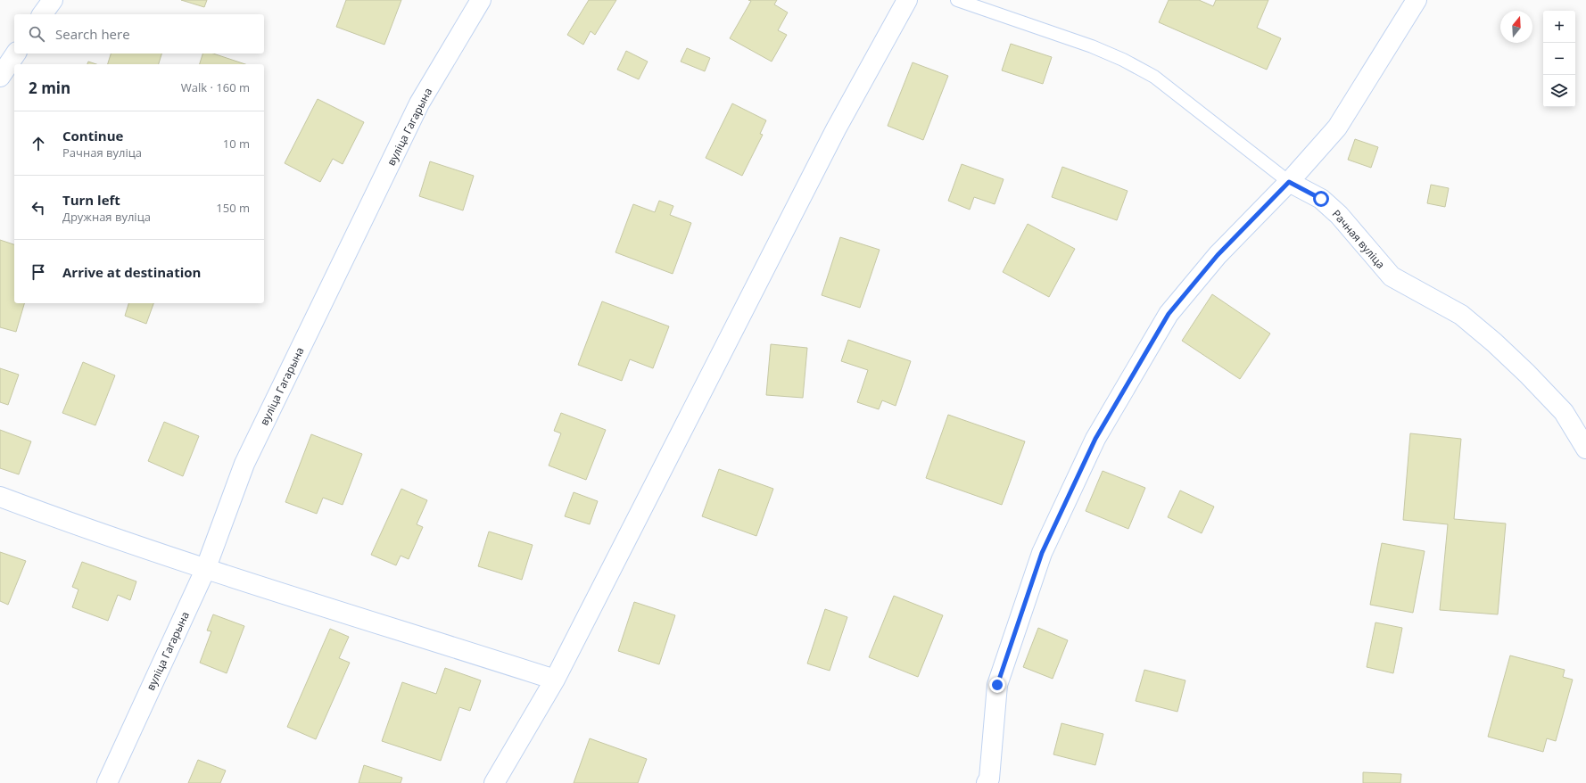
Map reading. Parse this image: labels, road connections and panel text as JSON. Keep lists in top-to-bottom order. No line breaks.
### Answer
{"streets":{"street":["вуліца Гагарына","Рачная вуліца"]},"north":"top","page":{"map_buttons":["+","−"],"search":"Search here","heading":["2 min","Walk · 160 m"],"list":[["Continue","Рачная вуліца","10 m"],["Turn left","Дружная вуліца","150 m"],"Arrive at destination"]}}
